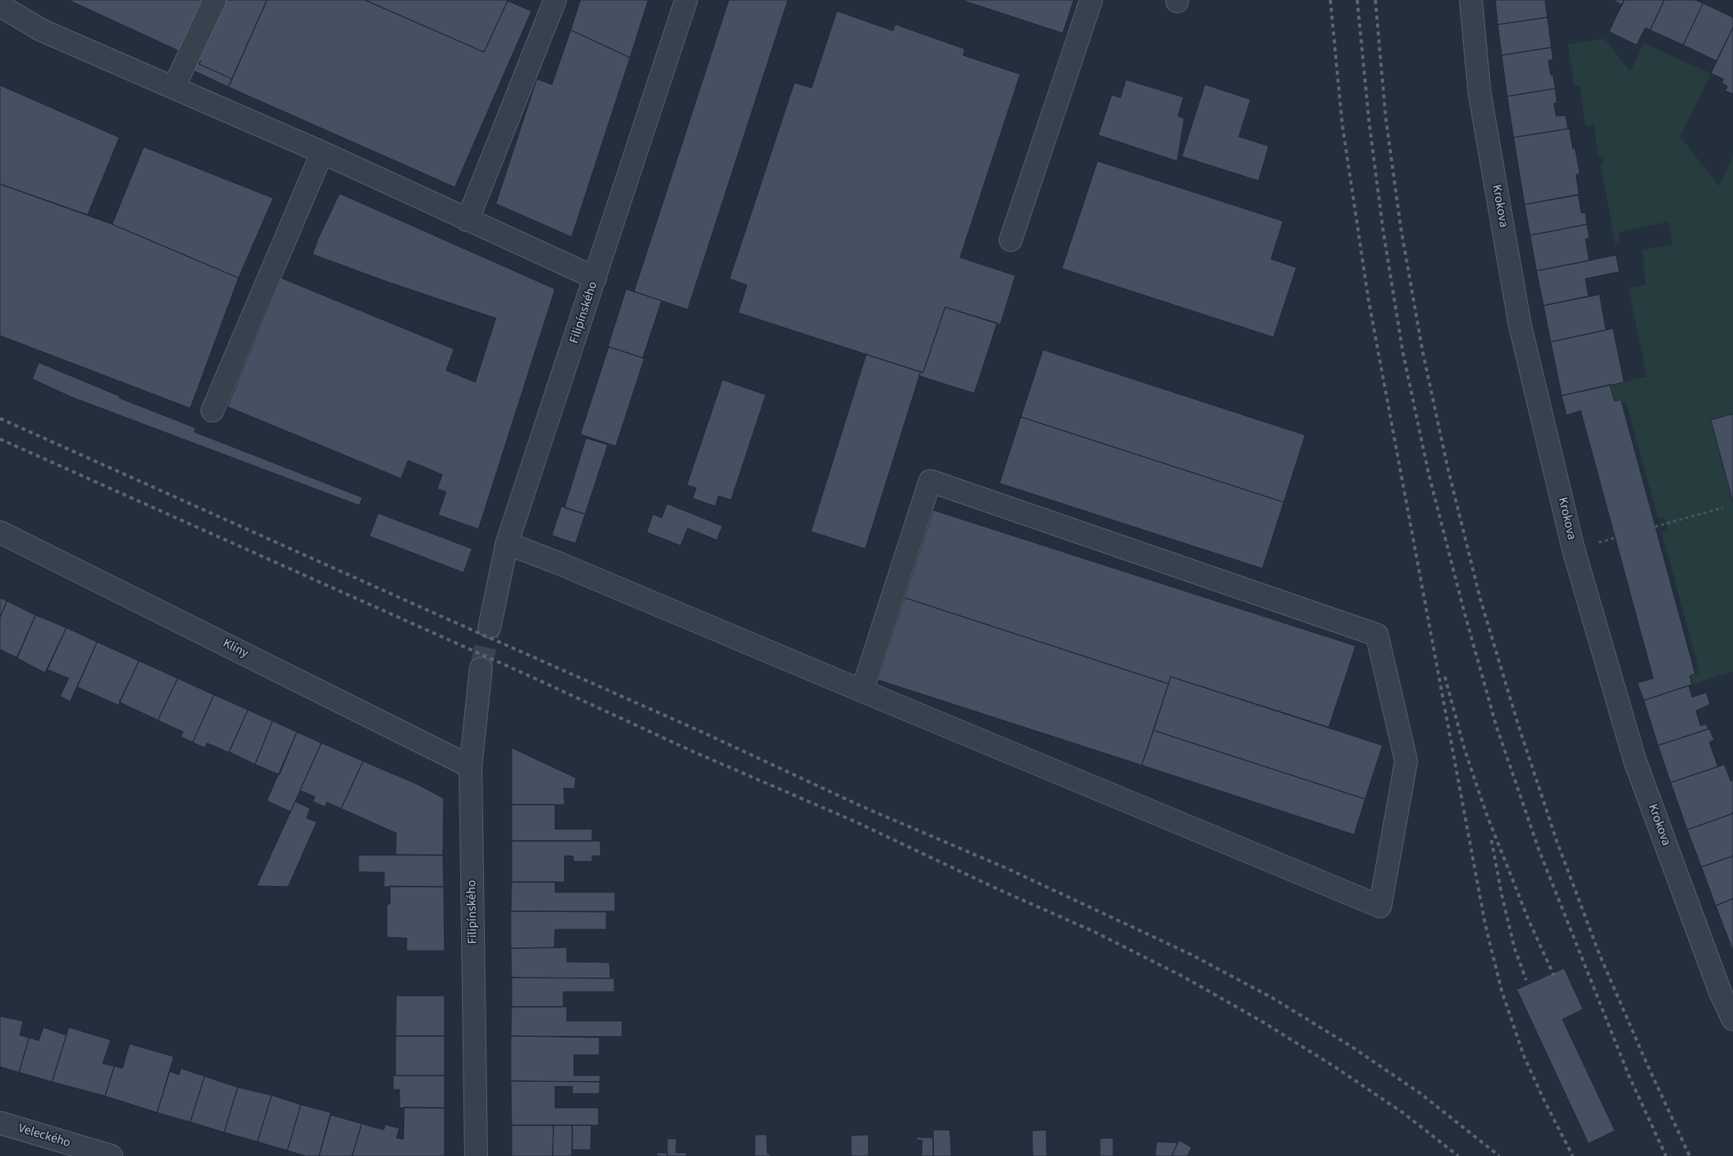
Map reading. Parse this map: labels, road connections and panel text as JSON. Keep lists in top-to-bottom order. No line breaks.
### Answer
{"streets":{"street":["Krokova","Filipínského","Klíny","Veleckého"]},"crossings":[["Filipínského","Klíny"]]}
